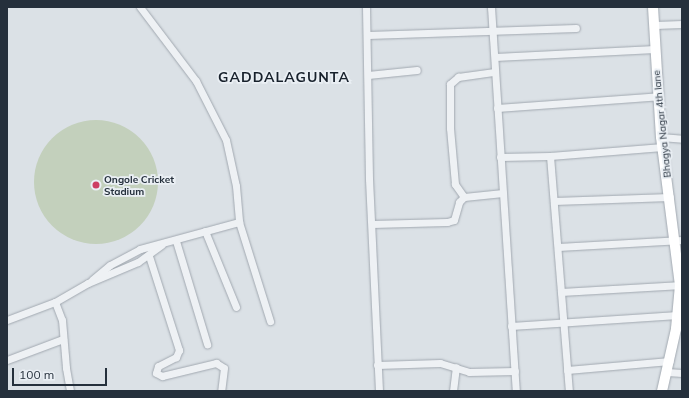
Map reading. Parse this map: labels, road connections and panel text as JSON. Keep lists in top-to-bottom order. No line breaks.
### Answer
{"streets":{"main road":["Bhagya Nagar 4th lane"]},"districts":["GADDALAGUNTA"],"places":["Ongole Cricket Stadium"],"scale_bar":"100 m"}
